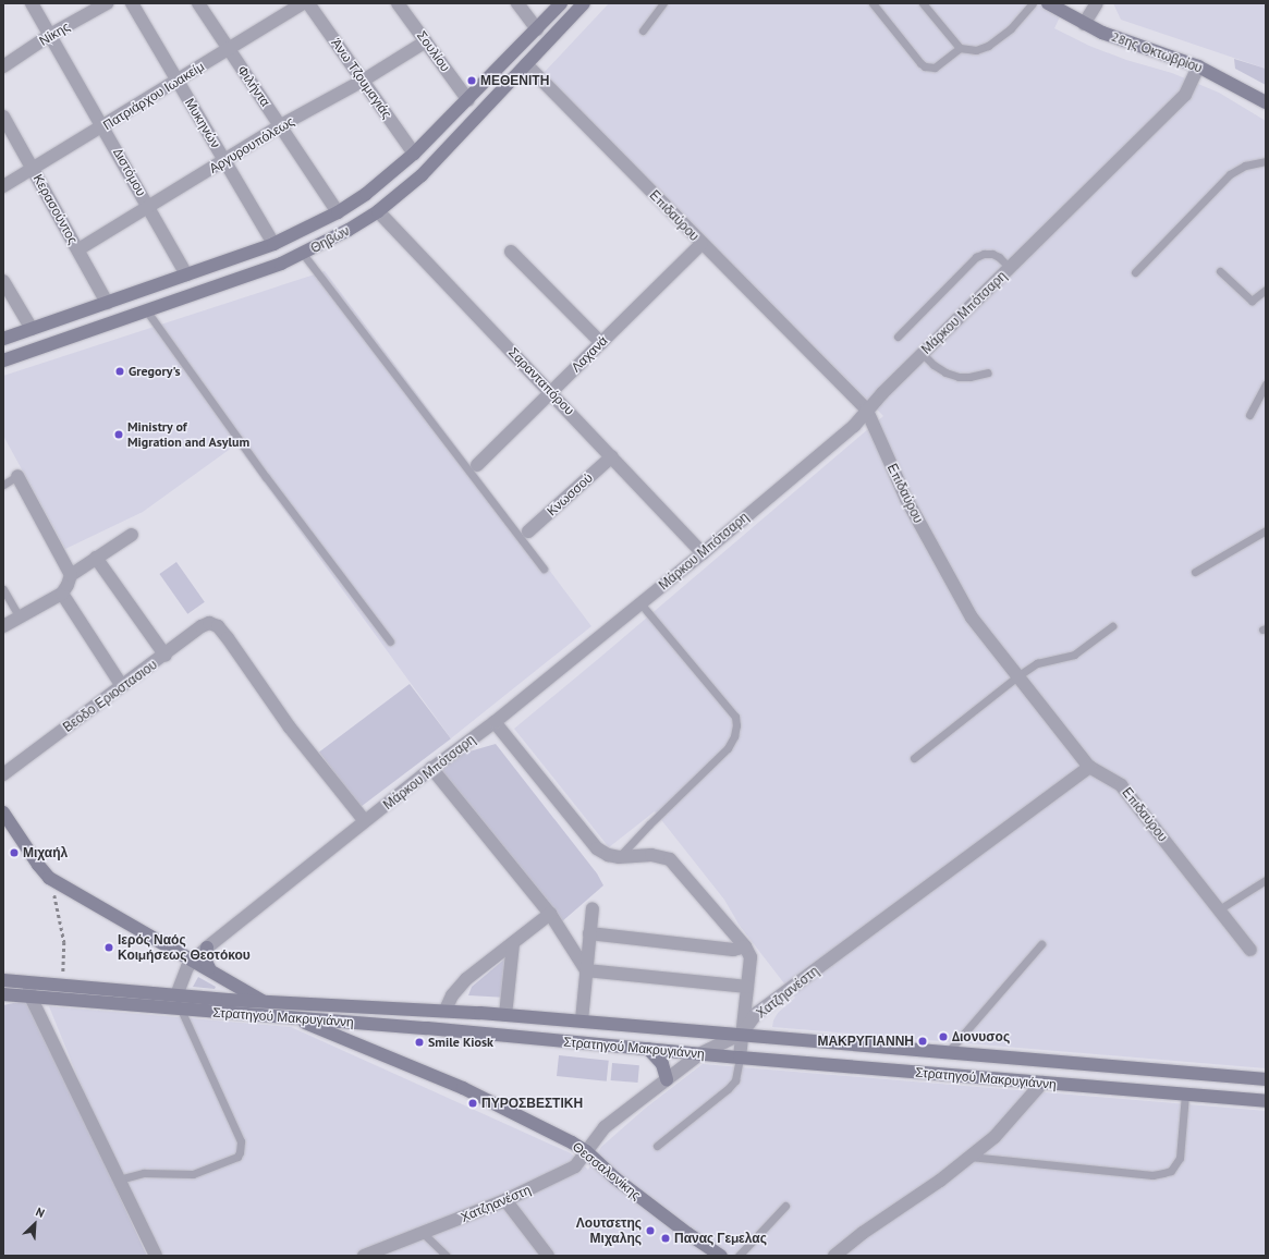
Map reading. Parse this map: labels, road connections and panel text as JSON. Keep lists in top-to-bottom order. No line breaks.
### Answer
{"streets":{"street":["Νίκης","Σουλίου","28ης Οκτωβρίου","Άνω Τζουμαγιάς","Φιλήντα","Πατριάρχου Ιωακείμ","Μυκηνών","Αργυρουπόλεως","Διστόμου","Κερασούντος","Επιδαύρου","Θηβών","Μάρκου Μπότσαρη","Λαχανά","Σαρανταπόρου","Κνωσσού","Βεοδο Εριοστασιου","Χατζηανέστη","Στρατηγού Μακρυγιάννη","Θεσσαλονίκης"]},"crossings":[["Νίκης","Διστόμου"],["Σουλίου","Αργυρουπόλεως"],["Σουλίου","Θηβών"],["28ης Οκτωβρίου","Μάρκου Μπότσαρη"],["Άνω Τζουμαγιάς","Αργυρουπόλεως"],["Άνω Τζουμαγιάς","Θηβών"],["Φιλήντα","Πατριάρχου Ιωακείμ"],["Φιλήντα","Αργυρουπόλεως"],["Φιλήντα","Θηβών"],["Πατριάρχου Ιωακείμ","Μυκηνών"],["Πατριάρχου Ιωακείμ","Διστόμου"],["Πατριάρχου Ιωακείμ","Κερασούντος"],["Μυκηνών","Αργυρουπόλεως"],["Μυκηνών","Θηβών"],["Αργυρουπόλεως","Διστόμου"],["Αργυρουπόλεως","Κερασούντος"],["Διστόμου","Θηβών"],["Κερασούντος","Θηβών"],["Επιδαύρου","Θηβών"],["Επιδαύρου","Μάρκου Μπότσαρη"],["Επιδαύρου","Λαχανά"],["Επιδαύρου","Χατζηανέστη"],["Θηβών","Σαρανταπόρου"],["Μάρκου Μπότσαρη","Σαρανταπόρου"],["Μάρκου Μπότσαρη","Βεοδο Εριοστασιου"],["Μάρκου Μπότσαρη","Στρατηγού Μακρυγιάννη"],["Λαχανά","Σαρανταπόρου"],["Σαρανταπόρου","Κνωσσού"],["Χατζηανέστη","Στρατηγού Μακρυγιάννη"],["Χατζηανέστη","Θεσσαλονίκης"],["Στρατηγού Μακρυγιάννη","Θεσσαλονίκης"]],"places":["ΜΕΘΕΝΙΤΗ","Gregory's","Ministry of Migration and Asylum","Μιχαήλ","Ιερός Ναός Κοιμήσεως Θεοτόκου","Διονυσος","ΜΑΚΡΥΓΙΑΝΝΗ","Smile Kiosk","ΠΥΡΟΣΒΕΣΤΙΚΗ","Λουτσετης Μιχαλης","Πανας Γεμελας"],"north":"top right"}
